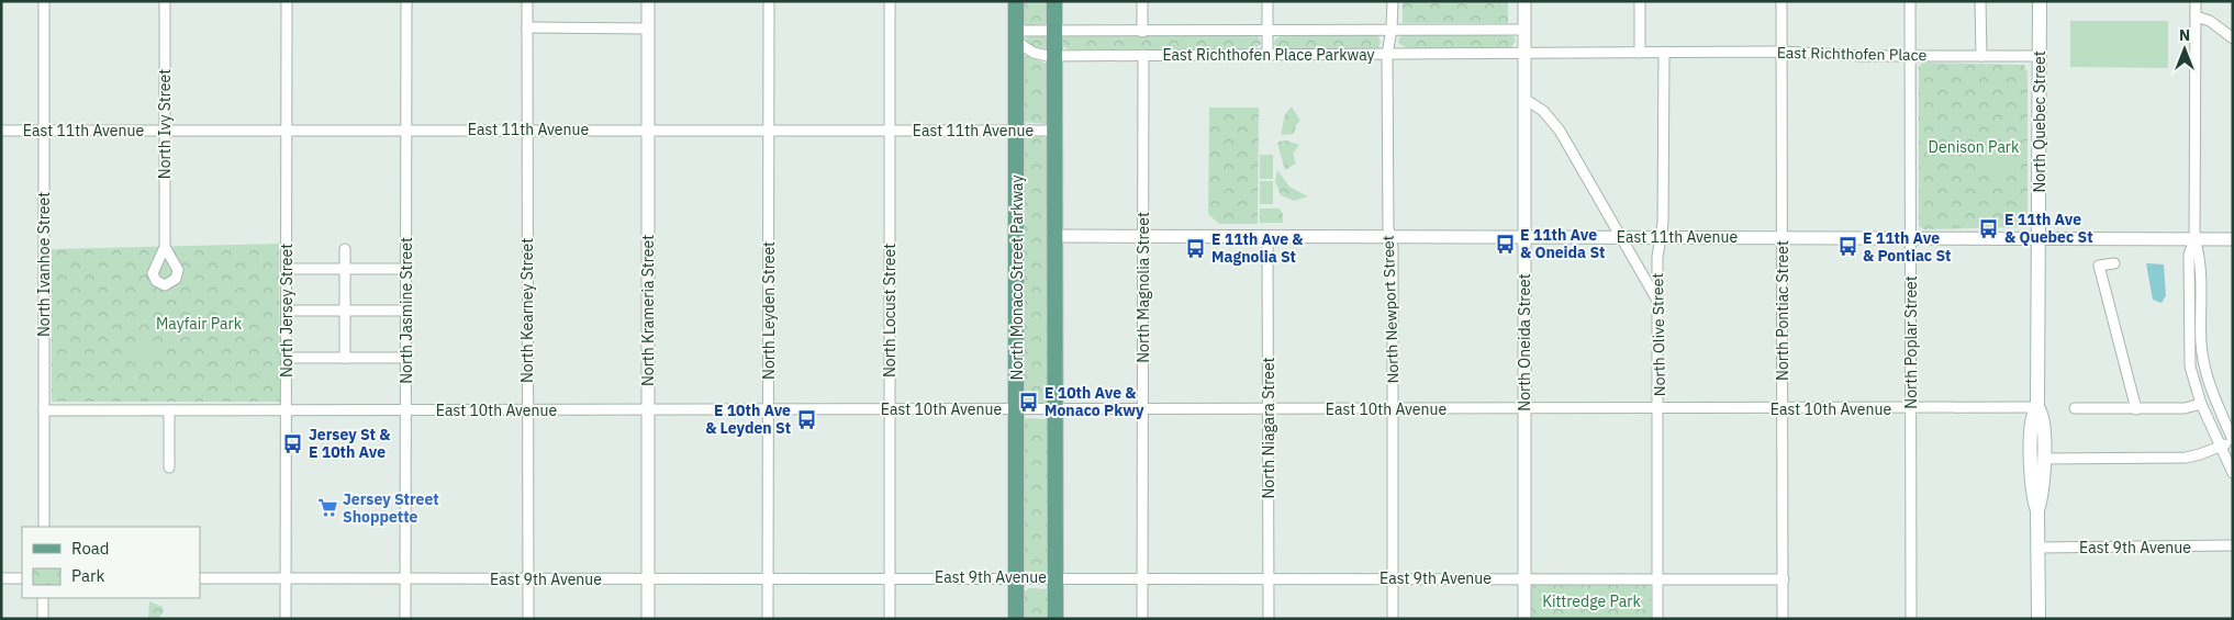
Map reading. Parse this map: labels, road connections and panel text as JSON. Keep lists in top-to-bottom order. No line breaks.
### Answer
{"streets":{"main road":["North Quebec Street","North Monaco Street Parkway"],"street":["East Richthofen Place","East Richthofen Place Parkway","North Ivy Street","East 11th Avenue","North Ivanhoe Street","North Magnolia Street","North Newport Street","North Jersey Street","North Jasmine Street","North Kearney Street","North Krameria Street","North Leyden Street","North Locust Street","North Pontiac Street","North Olive Street","North Oneida Street","North Poplar Street","East 10th Avenue","North Niagara Street","East 9th Avenue"]},"crossings":[["East Richthofen Place","North Quebec Street"],["East Richthofen Place","North Pontiac Street"],["East Richthofen Place","North Olive Street"],["East Richthofen Place","North Poplar Street"],["East Richthofen Place Parkway","North Monaco Street Parkway"],["East Richthofen Place Parkway","North Magnolia Street"],["East Richthofen Place Parkway","North Newport Street"],["East Richthofen Place Parkway","North Oneida Street"],["North Quebec Street","East 11th Avenue"],["North Quebec Street","East 10th Avenue"],["North Quebec Street","East 9th Avenue"],["North Ivy Street","East 11th Avenue"],["East 11th Avenue","North Ivanhoe Street"],["East 11th Avenue","North Monaco Street Parkway"],["East 11th Avenue","North Magnolia Street"],["East 11th Avenue","North Newport Street"],["East 11th Avenue","North Jersey Street"],["East 11th Avenue","North Jasmine Street"],["East 11th Avenue","North Kearney Street"],["East 11th Avenue","North Krameria Street"],["East 11th Avenue","North Leyden Street"],["East 11th Avenue","North Locust Street"],["East 11th Avenue","North Pontiac Street"],["East 11th Avenue","North Olive Street"],["East 11th Avenue","North Oneida Street"],["East 11th Avenue","North Poplar Street"],["East 11th Avenue","North Niagara Street"],["North Ivanhoe Street","East 10th Avenue"],["North Monaco Street Parkway","East 10th Avenue"],["North Monaco Street Parkway","East 9th Avenue"],["North Magnolia Street","East 10th Avenue"],["North Magnolia Street","East 9th Avenue"],["North Newport Street","East 10th Avenue"],["North Newport Street","East 9th Avenue"],["North Jersey Street","East 10th Avenue"],["North Jersey Street","East 9th Avenue"],["North Jasmine Street","East 10th Avenue"],["North Jasmine Street","East 9th Avenue"],["North Kearney Street","East 10th Avenue"],["North Kearney Street","East 9th Avenue"],["North Krameria Street","East 10th Avenue"],["North Krameria Street","East 9th Avenue"],["North Leyden Street","East 10th Avenue"],["North Leyden Street","East 9th Avenue"],["North Locust Street","East 10th Avenue"],["North Locust Street","East 9th Avenue"],["North Pontiac Street","East 10th Avenue"],["North Pontiac Street","East 9th Avenue"],["North Olive Street","East 10th Avenue"],["North Olive Street","East 9th Avenue"],["North Oneida Street","East 10th Avenue"],["North Oneida Street","East 9th Avenue"],["North Poplar Street","East 10th Avenue"],["East 10th Avenue","North Niagara Street"],["North Niagara Street","East 9th Avenue"]],"parks":["Denison Park","Mayfair Park","Kittredge Park"],"places":{"bus stop":["E 11th Ave & Quebec St","E 11th Ave & Oneida St","E 11th Ave & Pontiac St","E 11th Ave & Magnolia St","E 10th Ave & Monaco Pkwy","E 10th Ave & Leyden St","Jersey St & E 10th Ave"],"supermarket":["Jersey Street Shoppette"]},"legend":["Road","Park"],"north":"top"}
